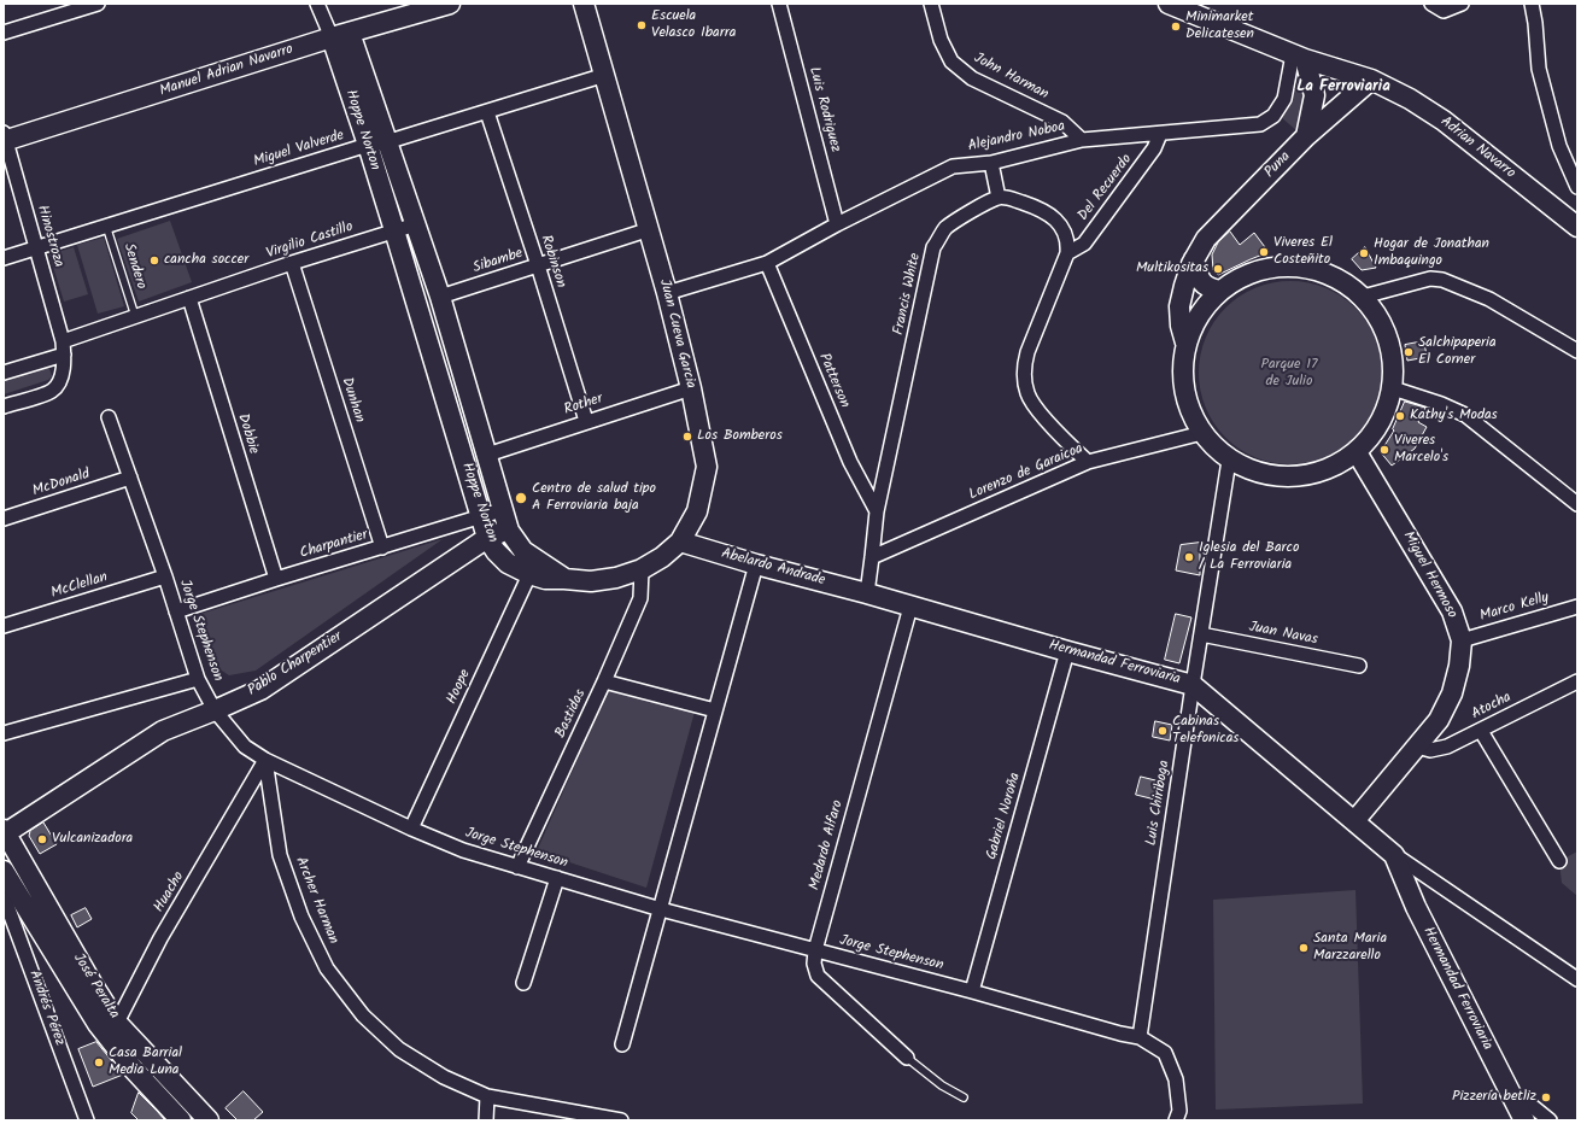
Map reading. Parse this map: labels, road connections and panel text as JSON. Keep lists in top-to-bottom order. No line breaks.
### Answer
{"streets":{"street":["Manuel Adrian Navarro","John Harman","Luis Rodriguez","Hoppe Norton","Alejandro Noboa","Adrian Navarro","Miguel Valverde","Puna","Del Recuerdo","Hinostroza","Virgilio Castillo","Sibambe","Robinson","Francis White","Juan Cueva Garcia","Patterson","Dunhan","Rother","Dobbie","Lorenzo de Garaicoa","McDonald","Charpantier","Abelardo Andrade","Miguel Hermoso","McClellan","Marco Kelly","Jorge Stephenson","Juan Navas","Hermandad Ferroviaria","Pablo Charpentier","Hoope","Atocha","Bastidas","Luis Chiriboga","Gabriel Noroña","Medardo Alfaro","Huacho","Archer Harman","José Peralta","Andrés Pérez"],"lane":["Sendero"]},"crossings":[["Manuel Adrian Navarro","Hoppe Norton"],["Manuel Adrian Navarro","Hinostroza"],["John Harman","Alejandro Noboa"],["Luis Rodriguez","Alejandro Noboa"],["Hoppe Norton","Miguel Valverde"],["Hoppe Norton","Virgilio Castillo"],["Hoppe Norton","Sibambe"],["Hoppe Norton","Juan Cueva Garcia"],["Hoppe Norton","Rother"],["Hoppe Norton","Charpantier"],["Hoppe Norton","Pablo Charpentier"],["Hoppe Norton","Hoope"],["Alejandro Noboa","Del Recuerdo"],["Alejandro Noboa","Juan Cueva Garcia"],["Alejandro Noboa","Patterson"],["Adrian Navarro","Puna"],["Miguel Valverde","Hinostroza"],["Miguel Valverde","Robinson"],["Miguel Valverde","Sendero"],["Miguel Valverde","Juan Cueva Garcia"],["Hinostroza","Virgilio Castillo"],["Virgilio Castillo","Sendero"],["Virgilio Castillo","Dunhan"],["Virgilio Castillo","Dobbie"],["Sibambe","Robinson"],["Sibambe","Juan Cueva Garcia"],["Robinson","Rother"],["Francis White","Patterson"],["Francis White","Lorenzo de Garaicoa"],["Francis White","Abelardo Andrade"],["Francis White","Hermandad Ferroviaria"],["Juan Cueva Garcia","Rother"],["Juan Cueva Garcia","Abelardo Andrade"],["Juan Cueva Garcia","Bastidas"],["Dunhan","Charpantier"],["Dobbie","Charpantier"],["McDonald","Jorge Stephenson"],["Charpantier","Jorge Stephenson"],["Abelardo Andrade","Hermandad Ferroviaria"],["Miguel Hermoso","Marco Kelly"],["Miguel Hermoso","Hermandad Ferroviaria"],["Miguel Hermoso","Atocha"],["McClellan","Jorge Stephenson"],["Jorge Stephenson","Pablo Charpentier"],["Jorge Stephenson","Hoope"],["Jorge Stephenson","Bastidas"],["Jorge Stephenson","Luis Chiriboga"],["Jorge Stephenson","Gabriel Noroña"],["Jorge Stephenson","Medardo Alfaro"],["Jorge Stephenson","Huacho"],["Jorge Stephenson","Archer Harman"],["Juan Navas","Luis Chiriboga"],["Hermandad Ferroviaria","Luis Chiriboga"],["Hermandad Ferroviaria","Gabriel Noroña"],["Hermandad Ferroviaria","Medardo Alfaro"],["Pablo Charpentier","José Peralta"],["Huacho","Archer Harman"],["Huacho","José Peralta"]],"districts":["La Ferroviaria"],"parks":["Parque 17 de Julio"],"places":["Escuela Velasco Ibarra","Minimarket Delicatesen","Viveres El Costeñito","Hogar de Jonathan Imbaquingo","cancha soccer","Multikositas","Salchipaperia El Corner","Kathy's Modas","Los Bomberos","Viveres Marcelo's","Centro de salud tipo A Ferroviaria baja","Iglesia del Barco / La Ferroviaria","Cabinas Telefonicas","Vulcanizadora","Santa Maria Marzzarello","Casa Barrial Media Luna","Pizzería betliz"]}
